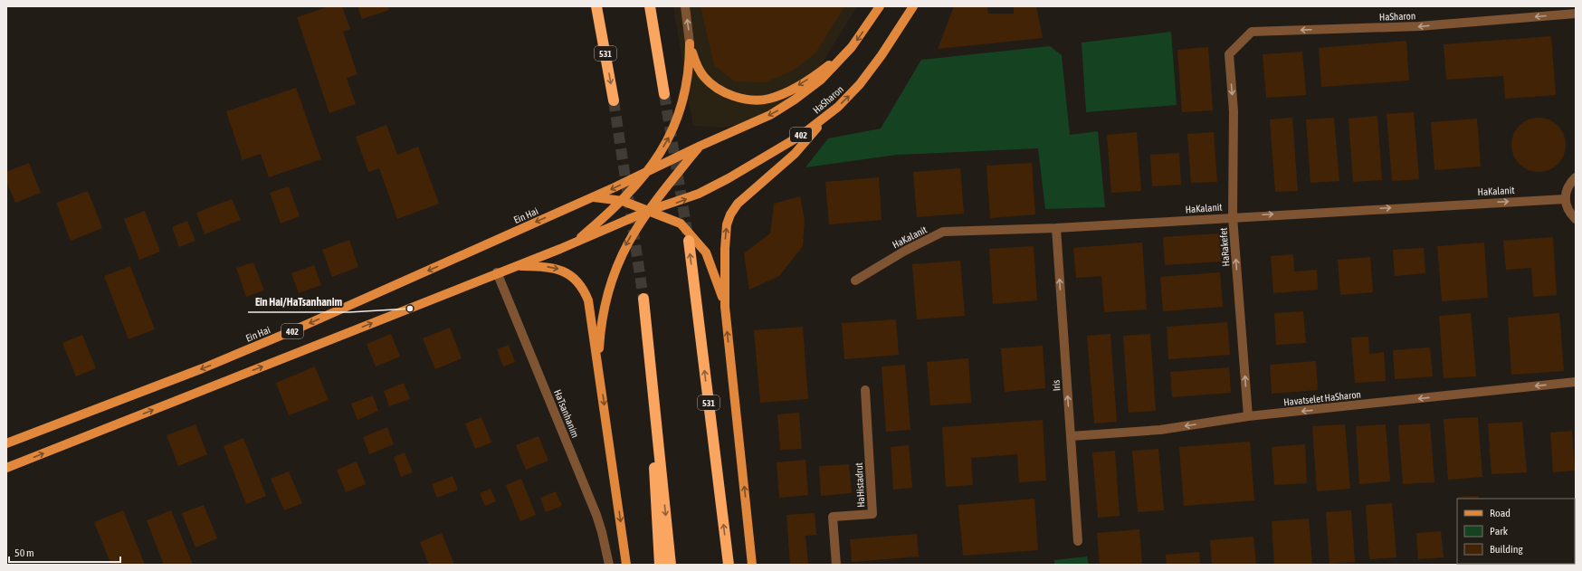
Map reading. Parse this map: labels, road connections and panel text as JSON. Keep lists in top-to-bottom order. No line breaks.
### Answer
{"streets":{"highway":["531"],"main road":["HaSharon","402","Ein Hai"],"street":["HaKalanit","HaRakefet","Iris","Havatselet HaSharon","HaTsanhanim","HaHistadrut"]},"crossings":[["HaSharon","402"],["HaSharon","HaRakefet"],["402","Ein Hai"],["402","HaTsanhanim"],["HaKalanit","HaRakefet"],["HaKalanit","Iris"],["HaRakefet","Havatselet HaSharon"],["Iris","Havatselet HaSharon"]],"one_way":["HaKalanit","Iris","Havatselet HaSharon"],"places":["Ein Hai/HaTsanhanim"],"legend":["Road","Park","Building"],"scale_bar":"50 m"}
